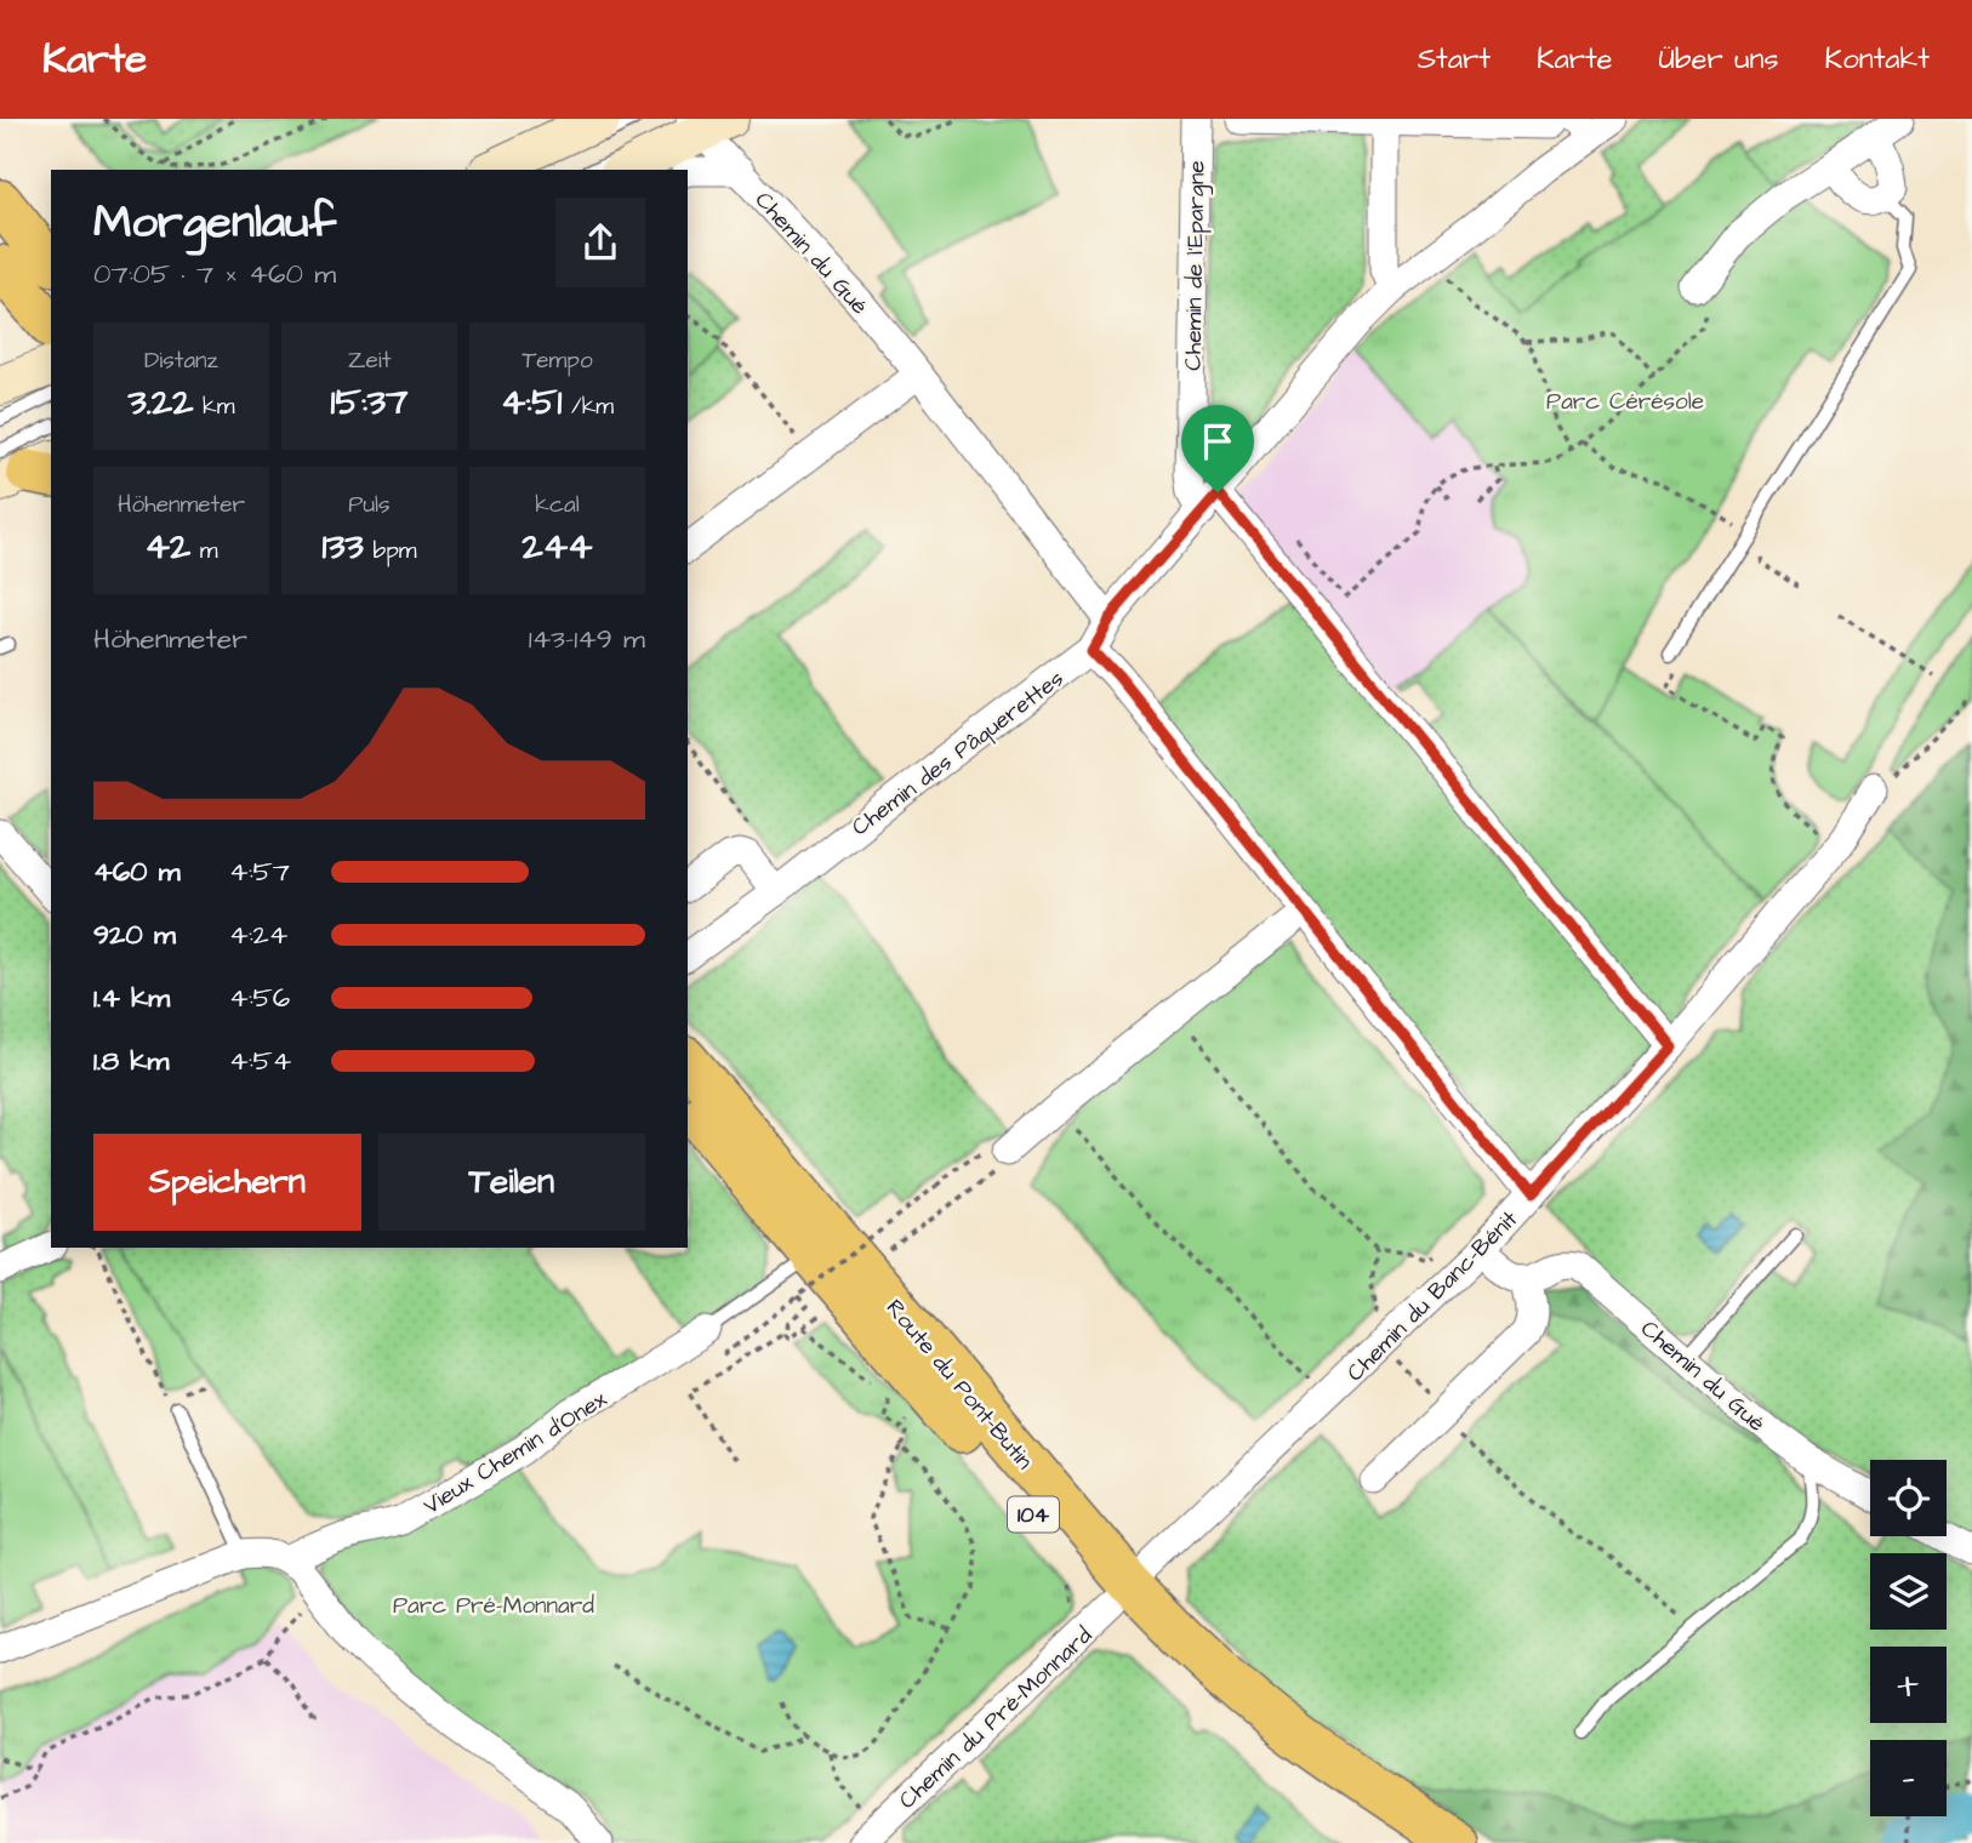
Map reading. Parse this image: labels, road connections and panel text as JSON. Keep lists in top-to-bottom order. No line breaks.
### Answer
{"streets":{"main road":["Route du Pont-Butin","104"],"street":["Chemin du Gué","Chemin de l'Epargne","Chemin des Pâquerettes","Chemin du Banc-Bénit","Vieux Chemin d'Onex","Chemin du Pré-Monnard"]},"crossings":[["Chemin du Gué","Chemin des Pâquerettes"],["Chemin de l'Epargne","Chemin des Pâquerettes"],["Chemin du Banc-Bénit","Route du Pont-Butin"],["Chemin du Banc-Bénit","Chemin du Pré-Monnard"],["Route du Pont-Butin","Vieux Chemin d'Onex"],["Route du Pont-Butin","Chemin du Pré-Monnard"]],"parks":["Parc Cérésole","Parc Pré-Monnard"],"page":{"header":"Karte","nav":["Start","Karte","Über uns","Kontakt"],"heading":["Morgenlauf","07:05 · 7 × 460 m"],"stats":[["Distanz","3.22 km"],["Zeit","15:37"],["Tempo","4:51 /km"],["Höhenmeter","42 m"],["Puls","133 bpm"],["kcal","244"]],"chart":["Höhenmeter","143–149 m"],"list":[{"name":"460 m","note":"4:57"},{"name":"920 m","note":"4:24"},{"name":"1.4 km","note":"4:56"},{"name":"1.8 km","note":"4:54"}],"buttons":["Speichern","Teilen"],"map_buttons":["+","−"]}}
